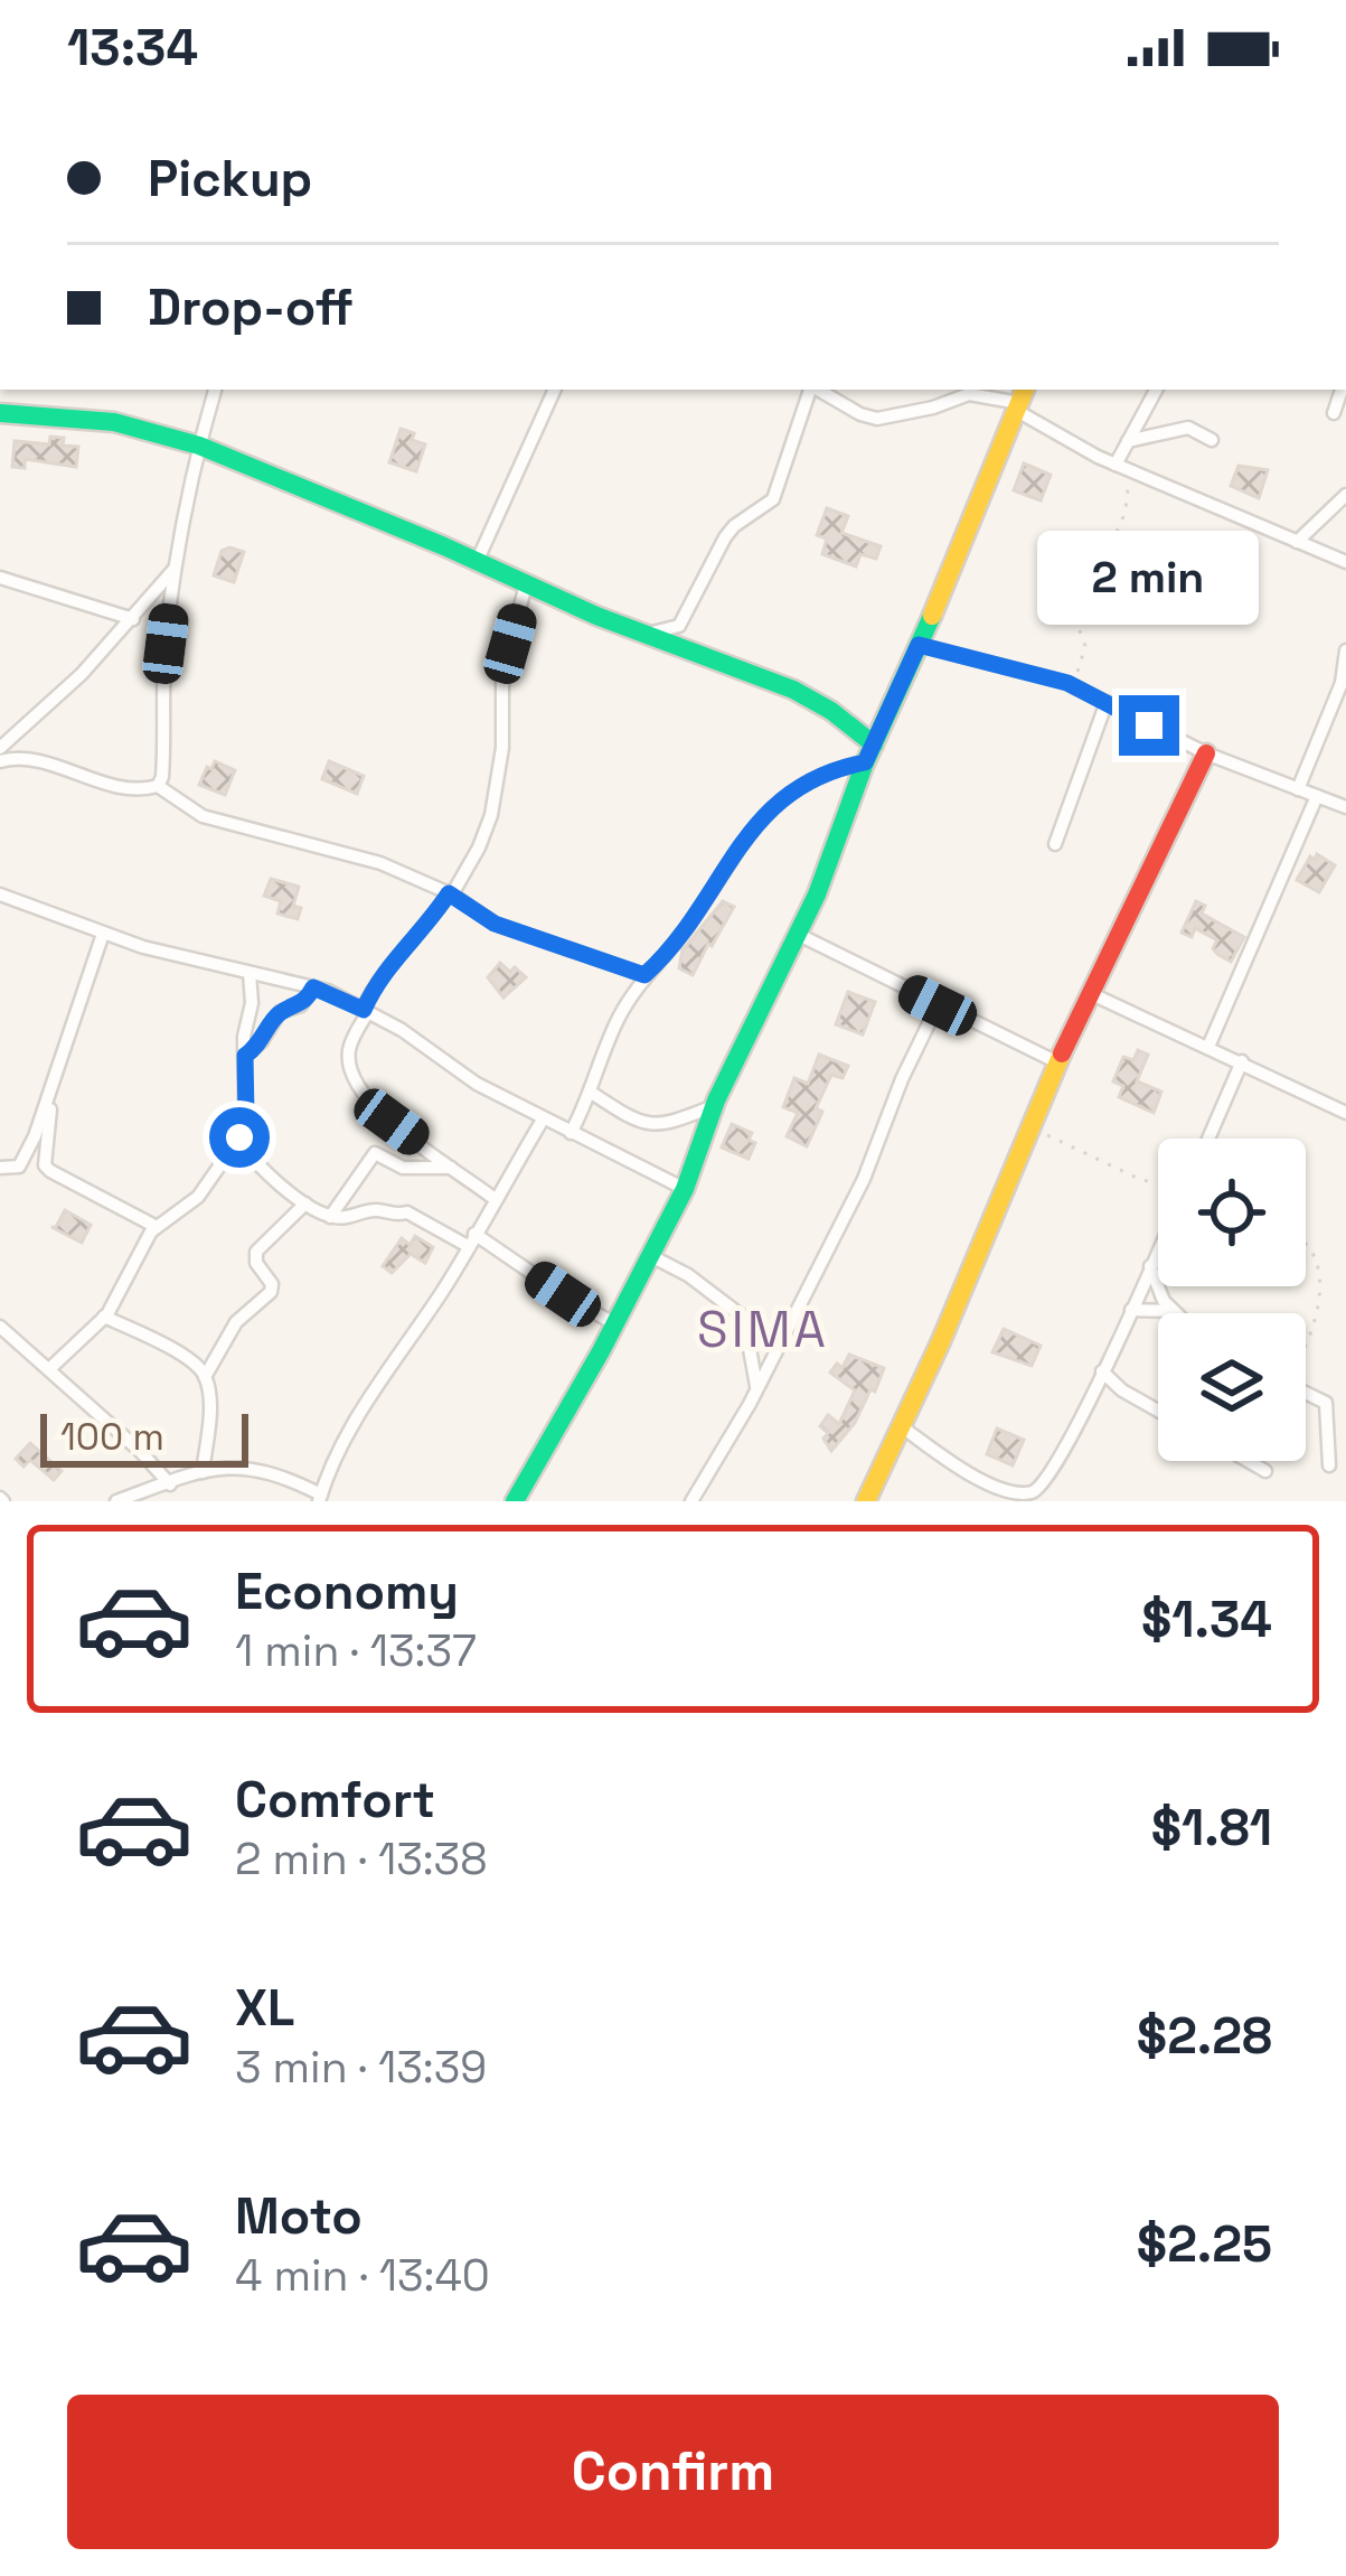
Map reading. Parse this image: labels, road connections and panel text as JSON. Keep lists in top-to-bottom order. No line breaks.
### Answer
{"districts":["SIMA"],"scale_bar":"100 m","page":{"status":"13:34","banner":["Pickup","Drop-off"],"bubble":"2 min","scale":"100 m","list":[{"name":"Economy","note":"1 min · 13:37","value":"$1.34"},{"name":"Comfort","note":"2 min · 13:38","value":"$1.81"},{"name":"XL","note":"3 min · 13:39","value":"$2.28"},{"name":"Moto","note":"4 min · 13:40","value":"$2.25"}],"buttons":"Confirm"}}
